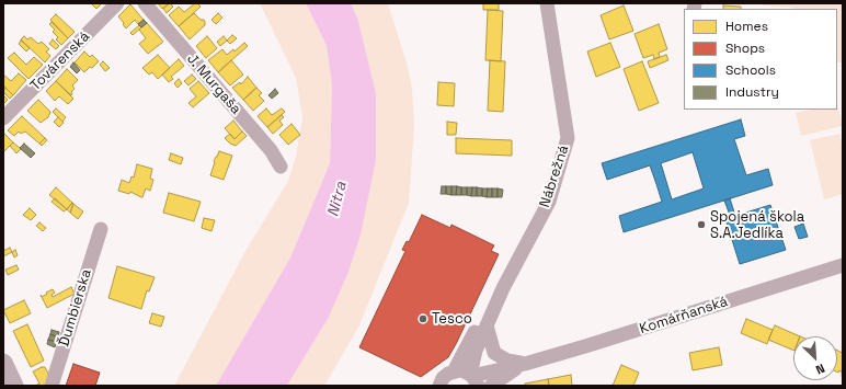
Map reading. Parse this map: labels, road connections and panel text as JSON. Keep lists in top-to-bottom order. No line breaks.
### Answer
{"streets":{"street":["Továrenská","J. Murgaša","Nábrežná","Ďumbierska","Komárňanská"]},"crossings":[["Nábrežná","Komárňanská"]],"water":["Nitra"],"places":["Spojená škola S.A.Jedlíka","Tesco"],"legend":["Homes","Shops","Schools","Industry"],"north":"bottom right"}
